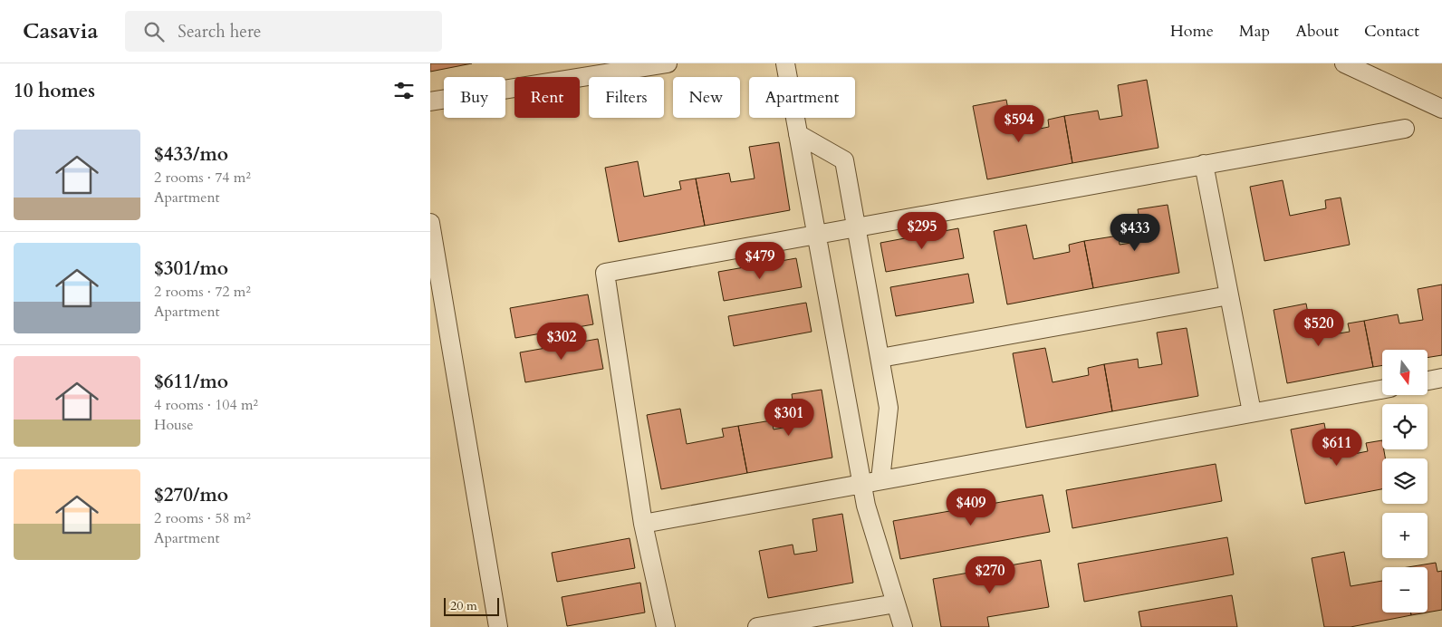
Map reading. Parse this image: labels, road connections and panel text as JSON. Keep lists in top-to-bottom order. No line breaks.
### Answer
{"scale_bar":"20 m","north":"bottom","page":{"header":"Casavia","search":"Search here","nav":["Home","Map","About","Contact"],"heading":"10 homes","chip":["Buy","Rent","Filters","New","Apartment"],"price":["$594","$295","$433","$479","$520","$302","$301","$611","$409","$270"],"list":[{"name":"$433/mo","note":"2 rooms · 74 m² · Apartment"},{"name":"$301/mo","note":"2 rooms · 72 m² · Apartment"},{"name":"$611/mo","note":"4 rooms · 104 m² · House"},{"name":"$270/mo","note":"2 rooms · 58 m² · Apartment"}],"map_buttons":["+","−"],"scale":"20 m"}}
